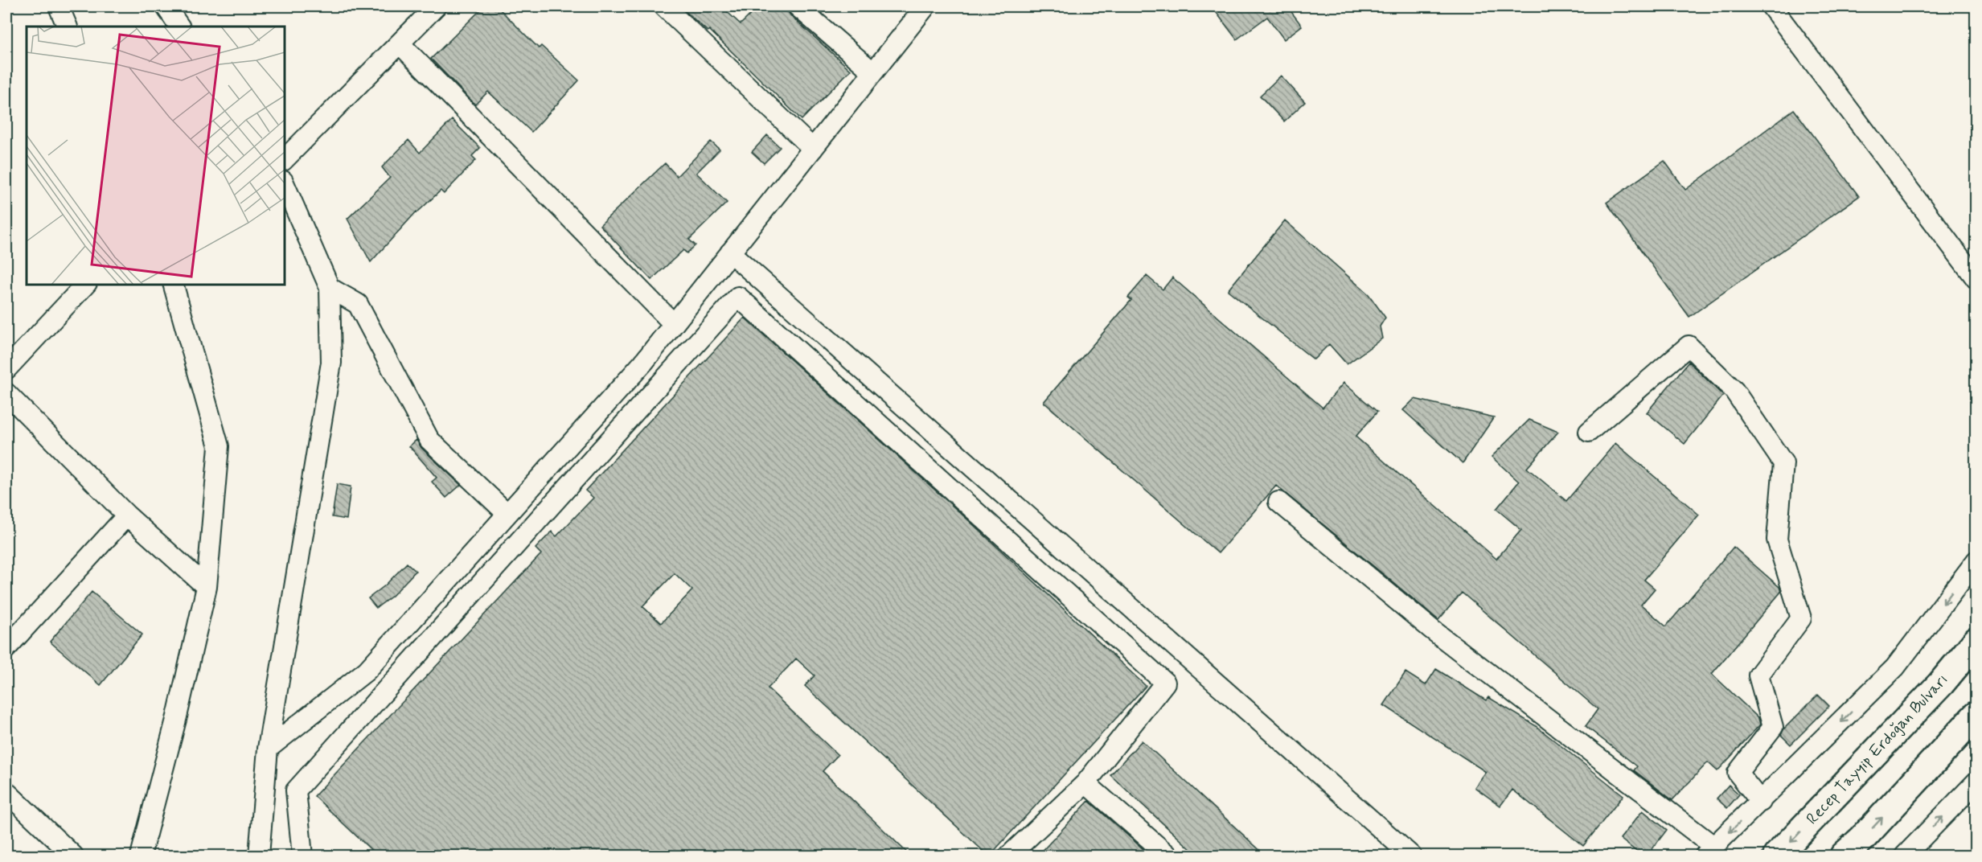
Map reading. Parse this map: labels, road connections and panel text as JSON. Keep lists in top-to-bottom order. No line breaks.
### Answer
{"streets":{"highway":["Recep Tayyip Erdoğan Bulvarı"]}}
